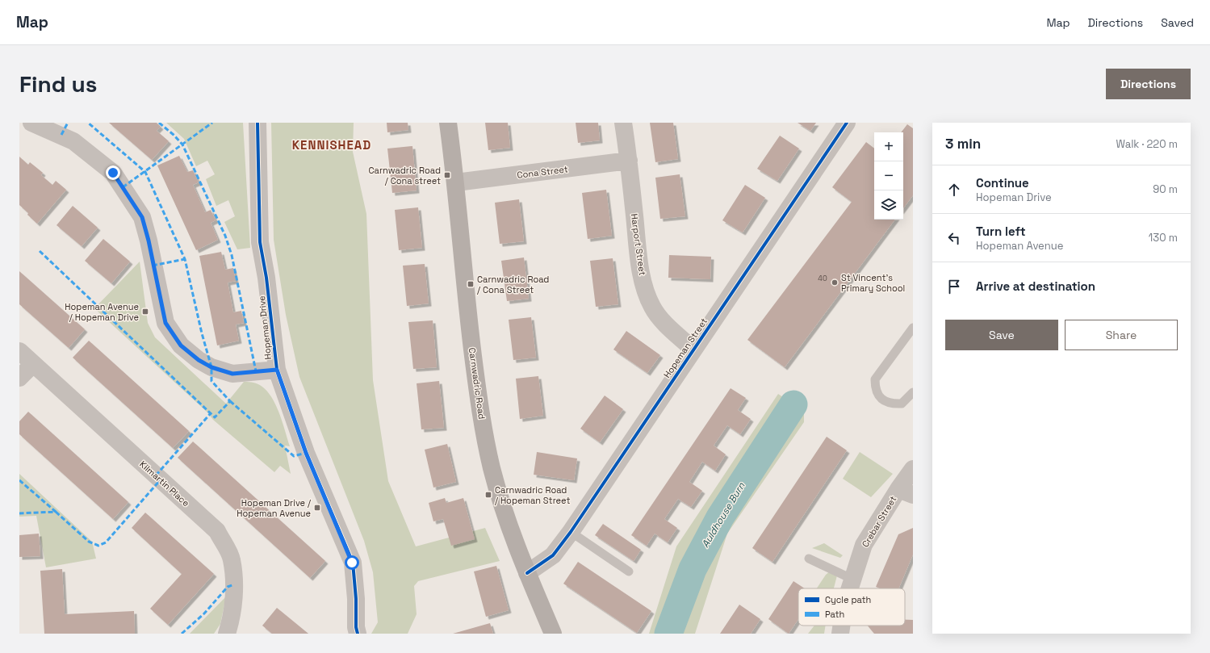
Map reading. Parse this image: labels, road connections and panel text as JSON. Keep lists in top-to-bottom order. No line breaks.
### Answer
{"streets":{"street":["Cona Street","Harport Street","Hopeman Drive","Hopeman Street","Carnwadric Road","Kilmartin Place","Crebar Street"]},"crossings":[["Cona Street","Harport Street"],["Cona Street","Carnwadric Road"],["Harport Street","Hopeman Street"],["Hopeman Street","Carnwadric Road"]],"districts":["KENNISHEAD"],"water":["Auldhouse Burn"],"places":{"transit":["Carnwadric Road / Cona street","Carnwadric Road / Cona Street","Hopeman Avenue / Hopeman Drive","Carnwadric Road / Hopeman Street","Hopeman Drive / Hopeman Avenue"],"other":["St Vincent's Primary School"]},"house_numbers":["40"],"legend":["Cycle path","Path"],"page":{"header":"Map","nav":["Map","Directions","Saved"],"buttons":["Directions",["Save","Share"]],"title":"Find us","heading":["3 min","Walk · 220 m"],"map_buttons":["+","−"],"list":[["Continue","Hopeman Drive","90 m"],["Turn left","Hopeman Avenue","130 m"],"Arrive at destination"]}}
